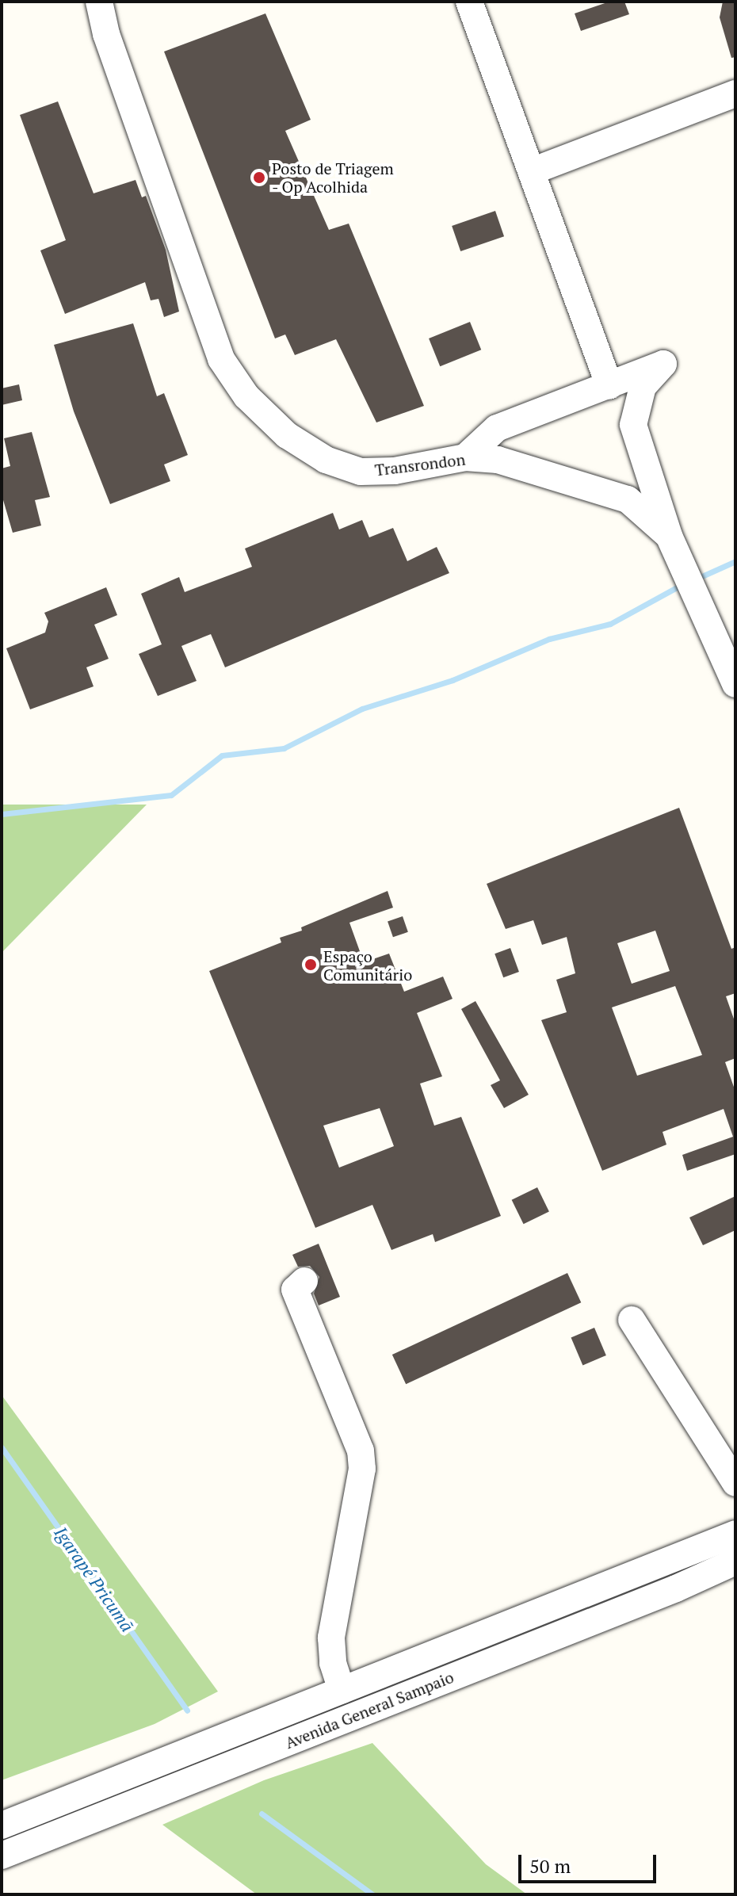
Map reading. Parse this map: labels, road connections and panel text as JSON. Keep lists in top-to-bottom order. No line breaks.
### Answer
{"streets":{"street":["Transrondon","Avenida General Sampaio"]},"water":["Igarapé Pricumã"],"places":["Posto de Triagem - Op Acolhida","Espaço Comunitário"],"scale_bar":"50 m"}
